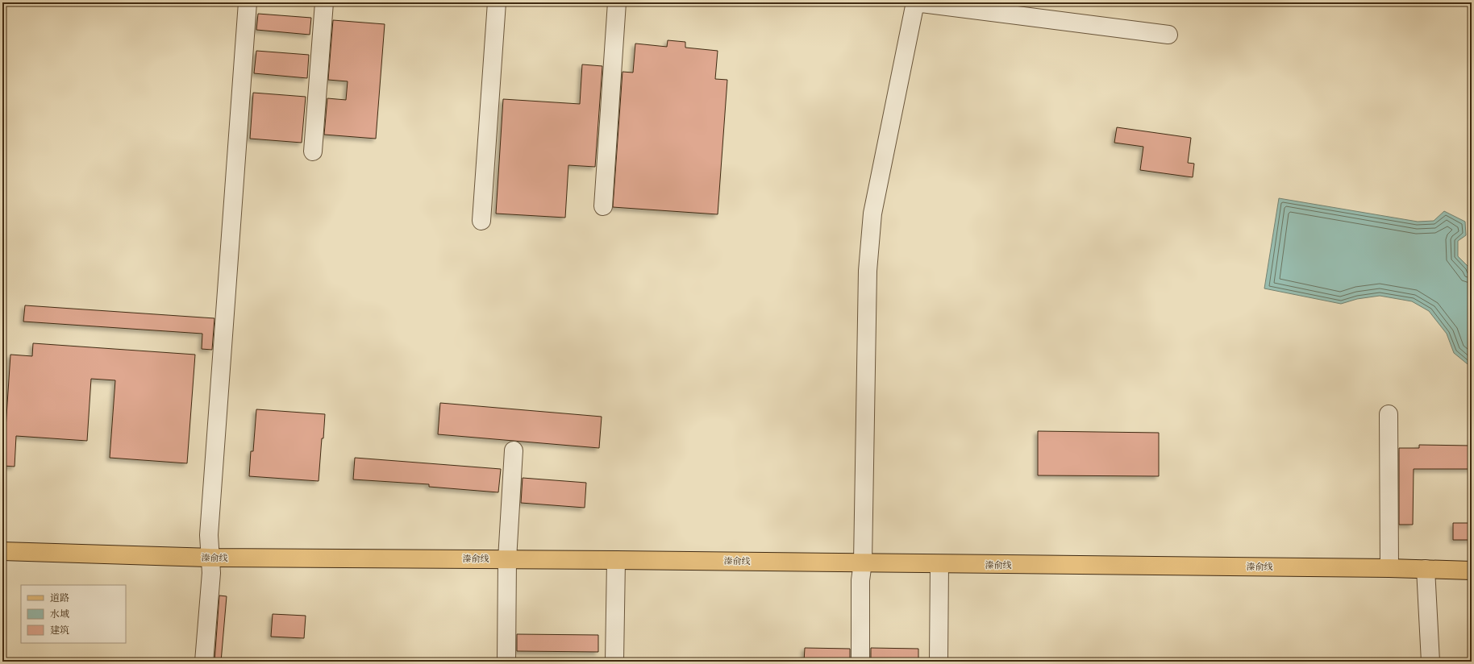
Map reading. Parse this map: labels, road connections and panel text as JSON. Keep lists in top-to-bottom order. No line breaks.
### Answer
{"streets":{"main road":["溱俞线"]},"legend":["道路","水域","建筑"]}
